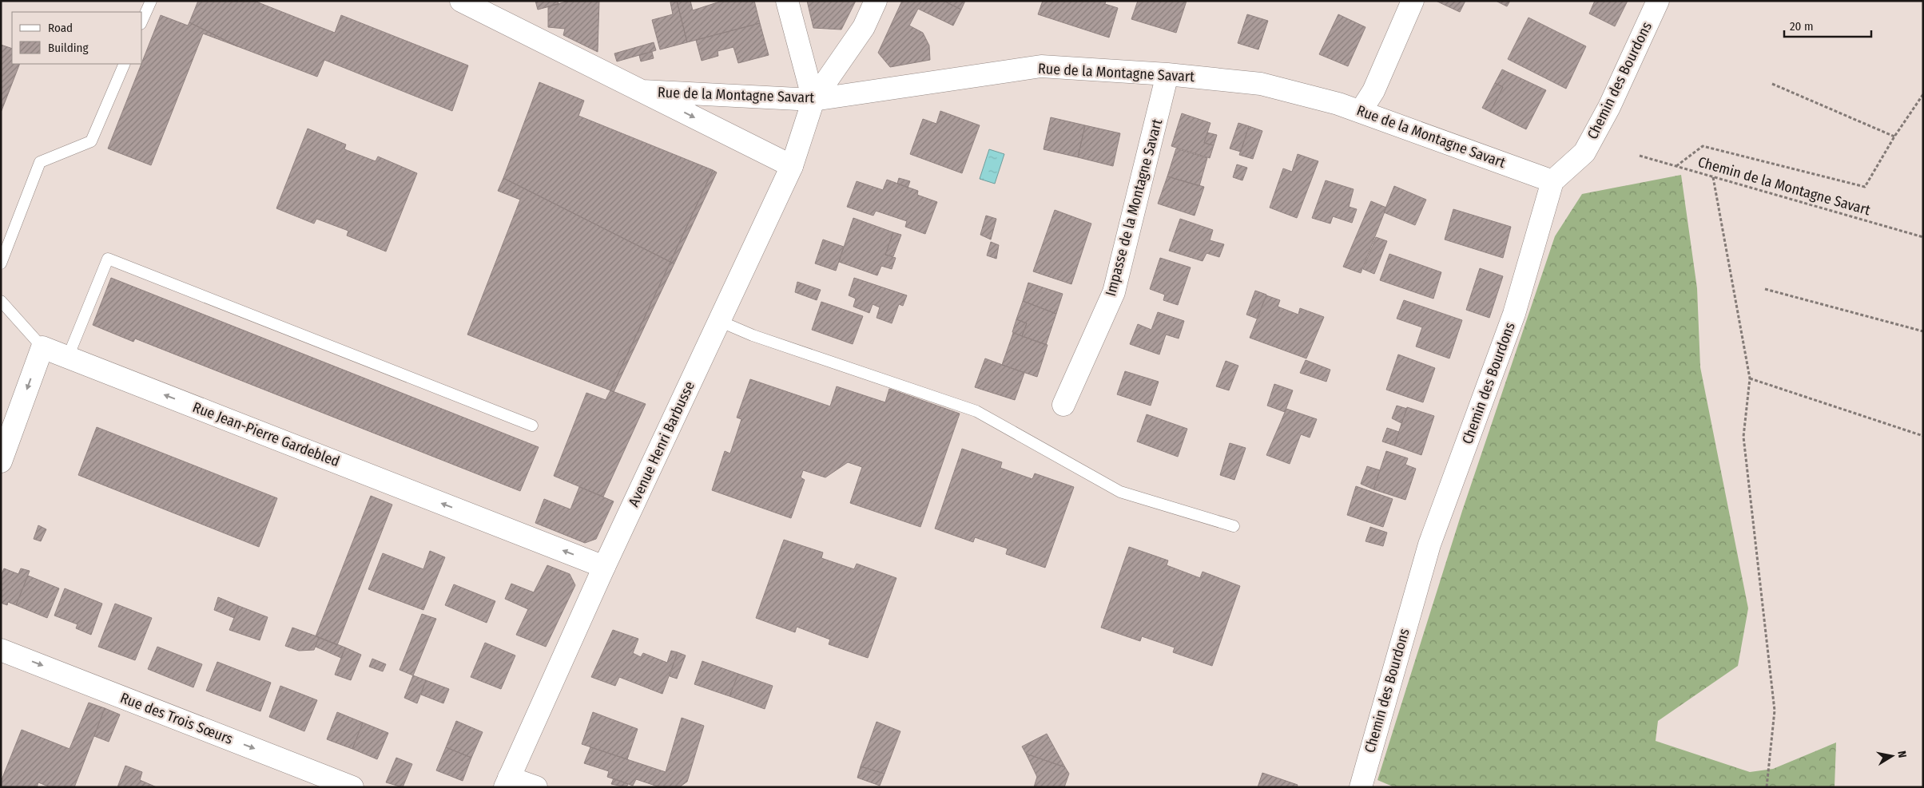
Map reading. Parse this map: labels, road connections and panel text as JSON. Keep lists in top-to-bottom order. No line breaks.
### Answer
{"streets":{"street":["Rue de la Montagne Savart","Chemin des Bourdons","Impasse de la Montagne Savart","Rue Jean-Pierre Gardebled","Avenue Henri Barbusse","Rue des Trois Sœurs"],"path":["Chemin de la Montagne Savart"]},"crossings":[["Rue de la Montagne Savart","Chemin des Bourdons"],["Rue de la Montagne Savart","Impasse de la Montagne Savart"],["Rue de la Montagne Savart","Avenue Henri Barbusse"],["Rue Jean-Pierre Gardebled","Avenue Henri Barbusse"]],"one_way":["Rue Jean-Pierre Gardebled","Rue des Trois Sœurs"],"legend":["Road","Building"],"scale_bar":"20 m","north":"right"}
